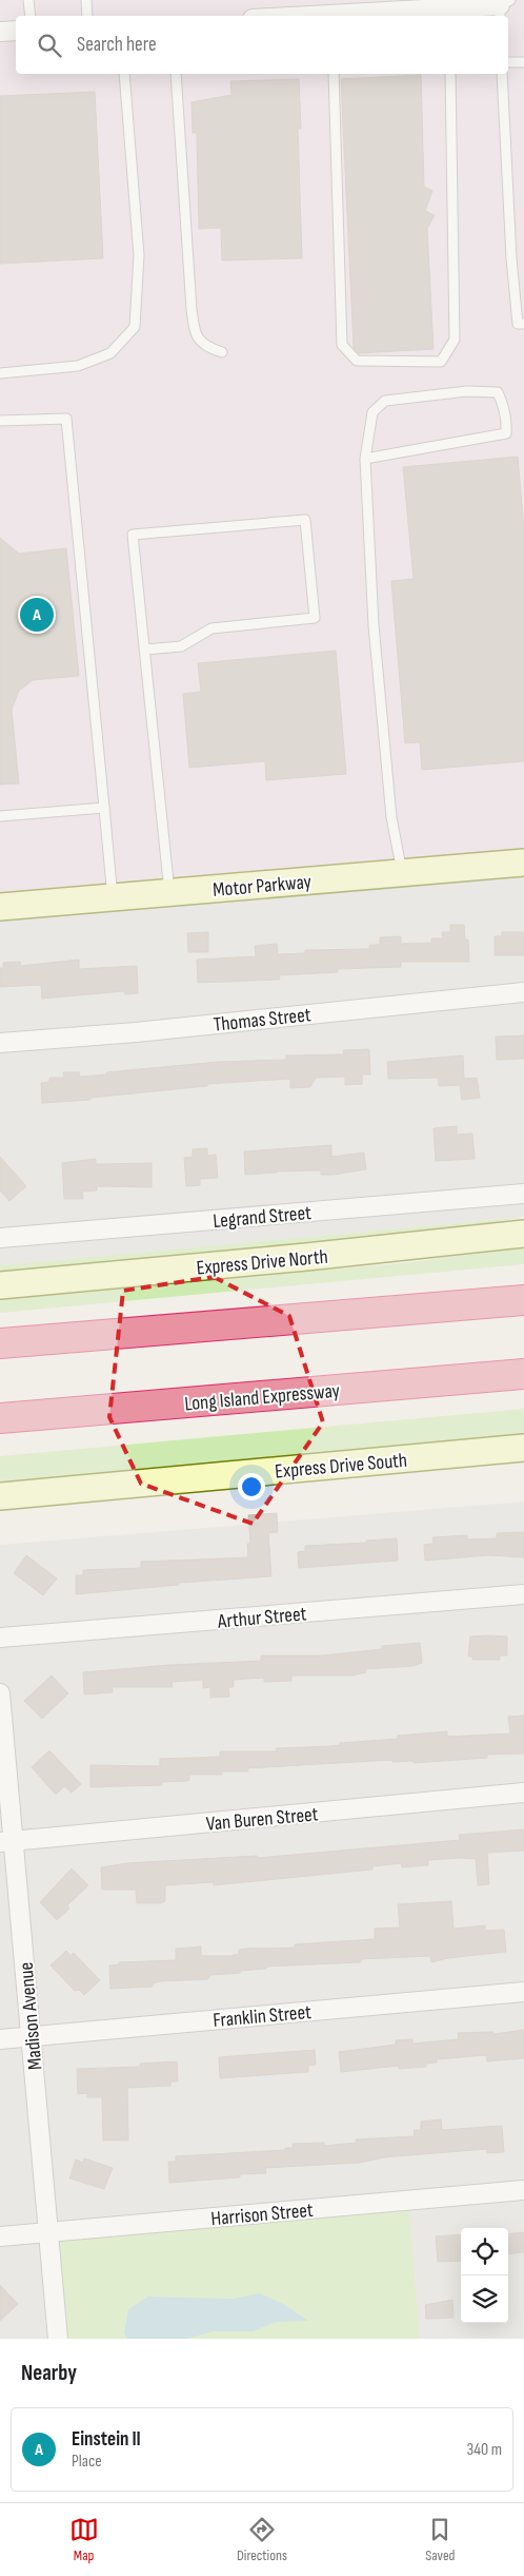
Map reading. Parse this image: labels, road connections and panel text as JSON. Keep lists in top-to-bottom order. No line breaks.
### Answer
{"streets":{"highway":["Long Island Expressway"],"main road":["Motor Parkway","Express Drive North","Express Drive South"],"street":["Thomas Street","Legrand Street","Arthur Street","Van Buren Street","Franklin Street","Madison Avenue","Harrison Street"]},"crossings":[["Van Buren Street","Madison Avenue"],["Franklin Street","Madison Avenue"],["Madison Avenue","Harrison Street"]],"page":{"search":"Search here","pins":"A","heading":"Nearby","list":[{"mark":"A","name":"Einstein II","note":"Place","value":"340 m"}],"nav":["Map","Directions","Saved"]}}
